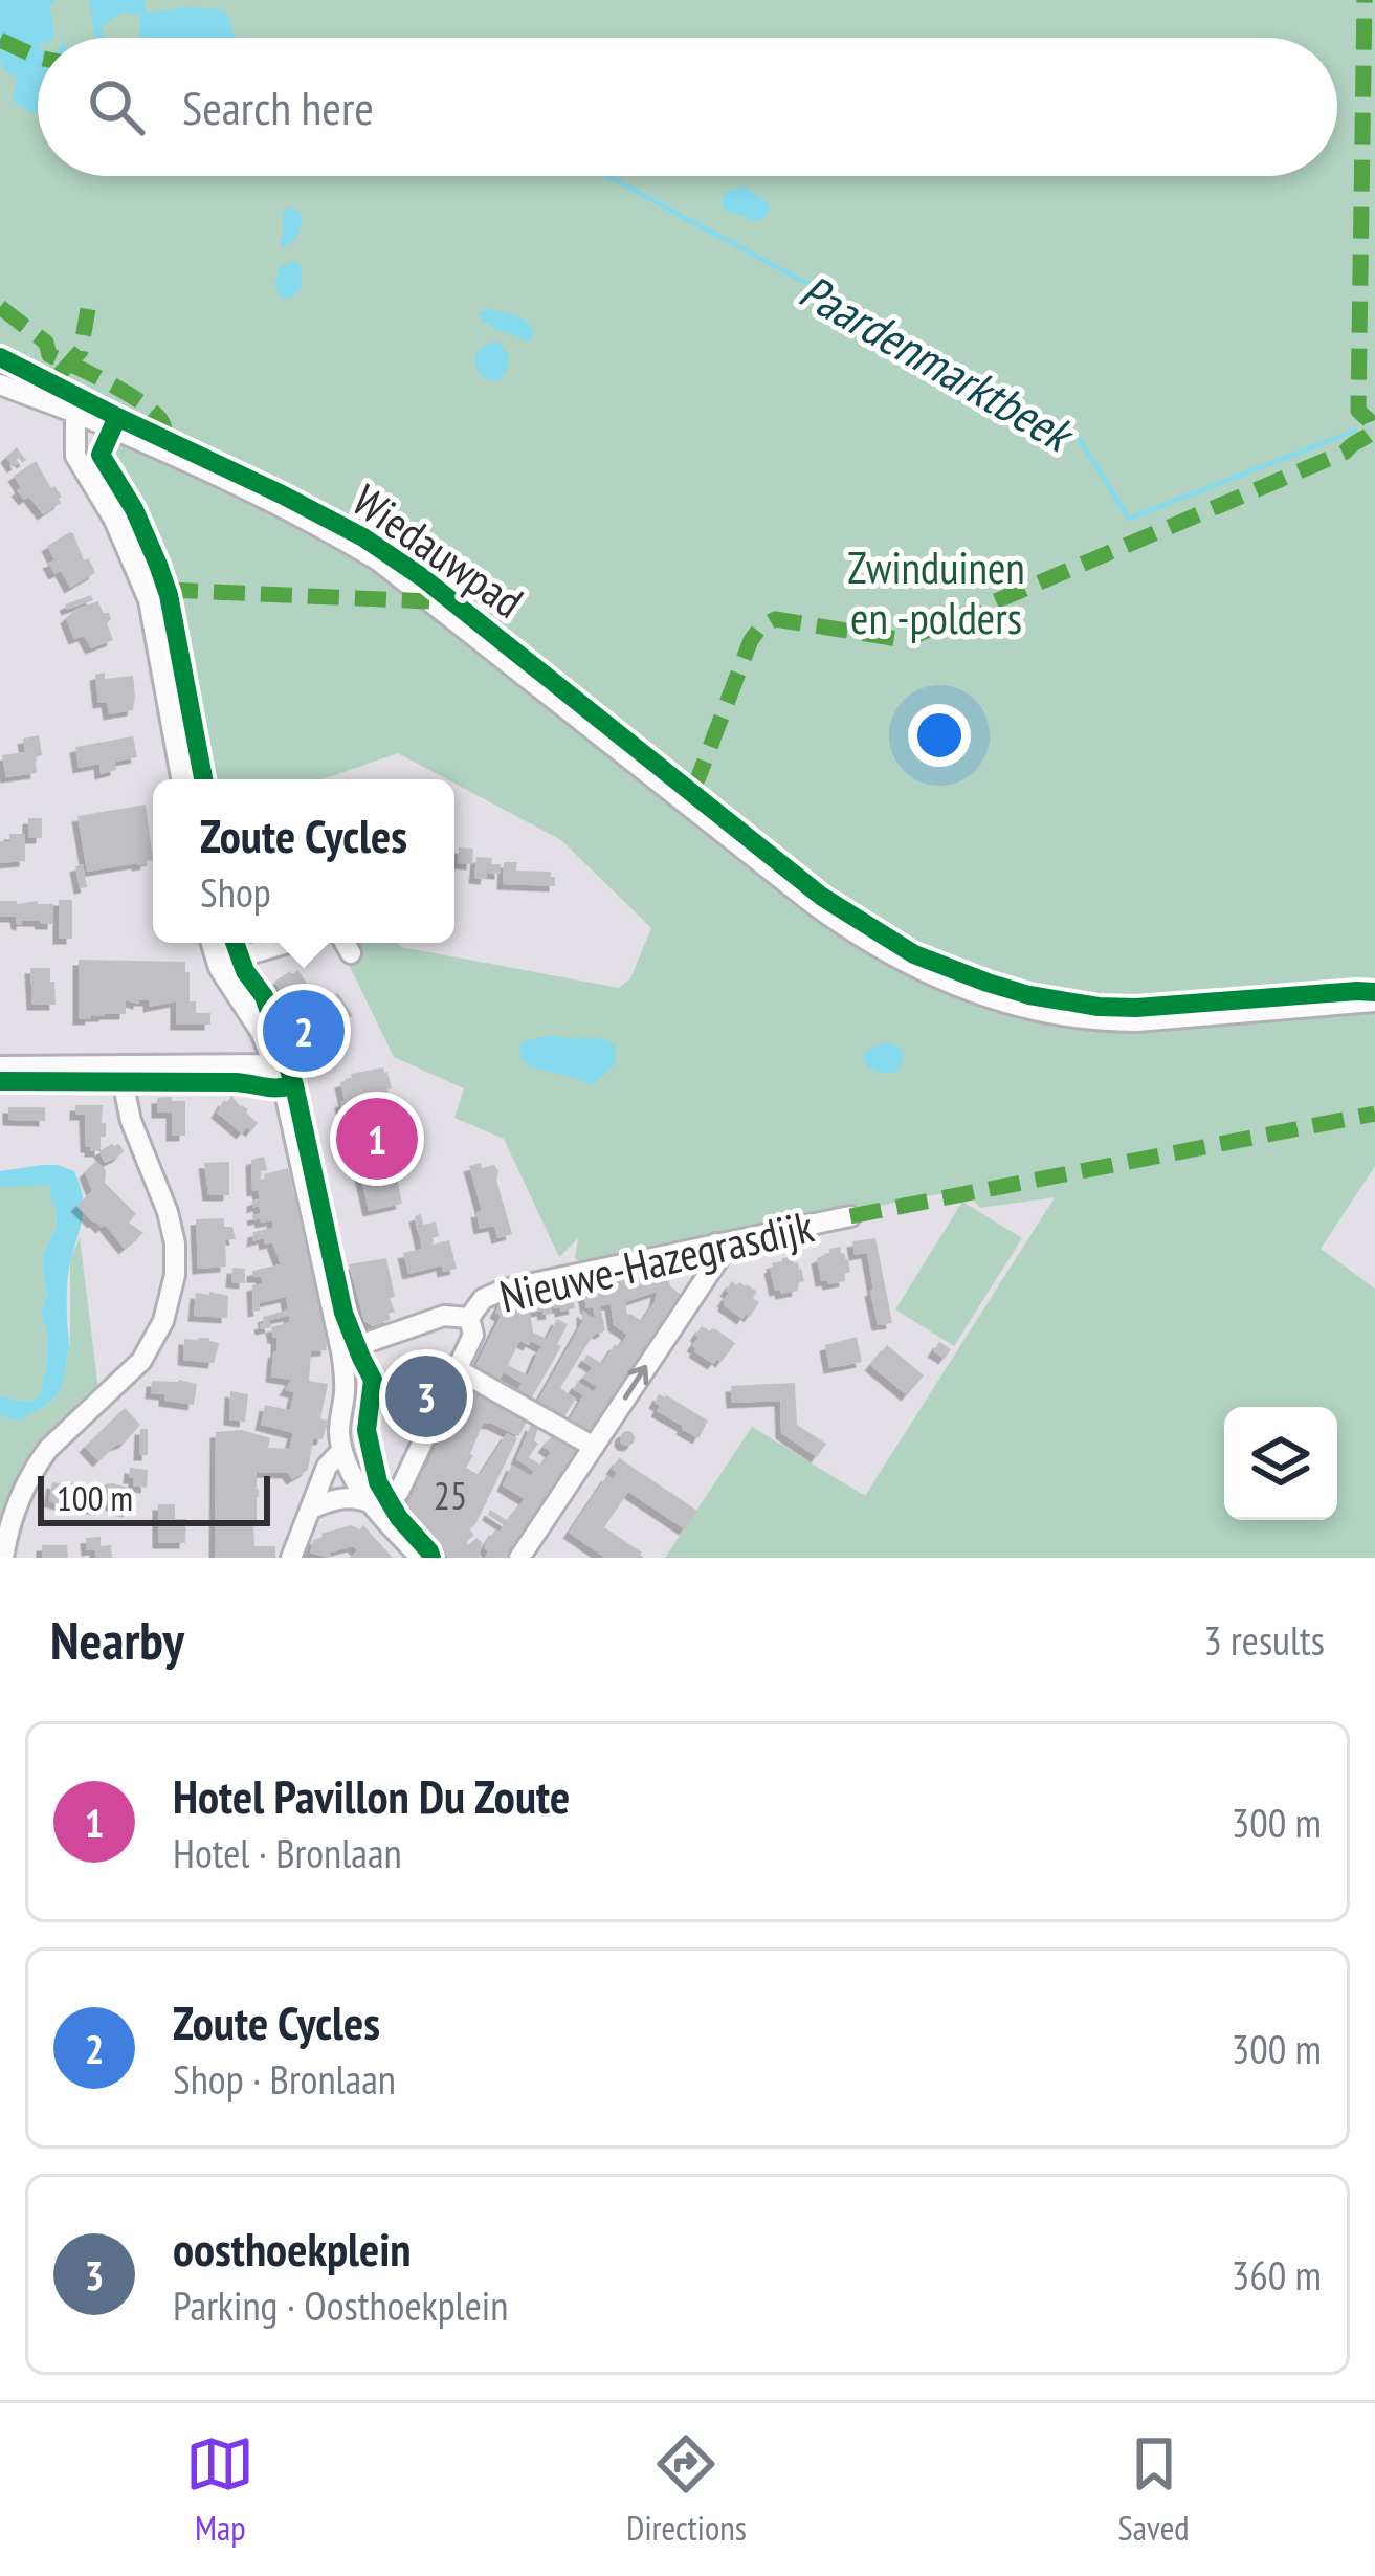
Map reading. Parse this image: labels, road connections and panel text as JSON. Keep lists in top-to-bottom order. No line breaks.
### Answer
{"streets":{"street":["Nieuwe-Hazegrasdijk"],"cycle path":["Wiedauwpad"]},"water":["Paardenmarktbeek"],"parks":["Zwinduinen en -polders"],"house_numbers":["25"],"scale_bar":"100 m","page":{"search":"Search here","popup":["Zoute Cycles","Shop"],"pins":["2","1","3"],"scale":"100 m","heading":["Nearby","3 results"],"list":[{"mark":"1","name":"Hotel Pavillon Du Zoute","note":"Hotel · Bronlaan","value":"300 m"},{"mark":"2","name":"Zoute Cycles","note":"Shop · Bronlaan","value":"300 m"},{"mark":"3","name":"oosthoekplein","note":"Parking · Oosthoekplein","value":"360 m"}],"nav":["Map","Directions","Saved"]}}
